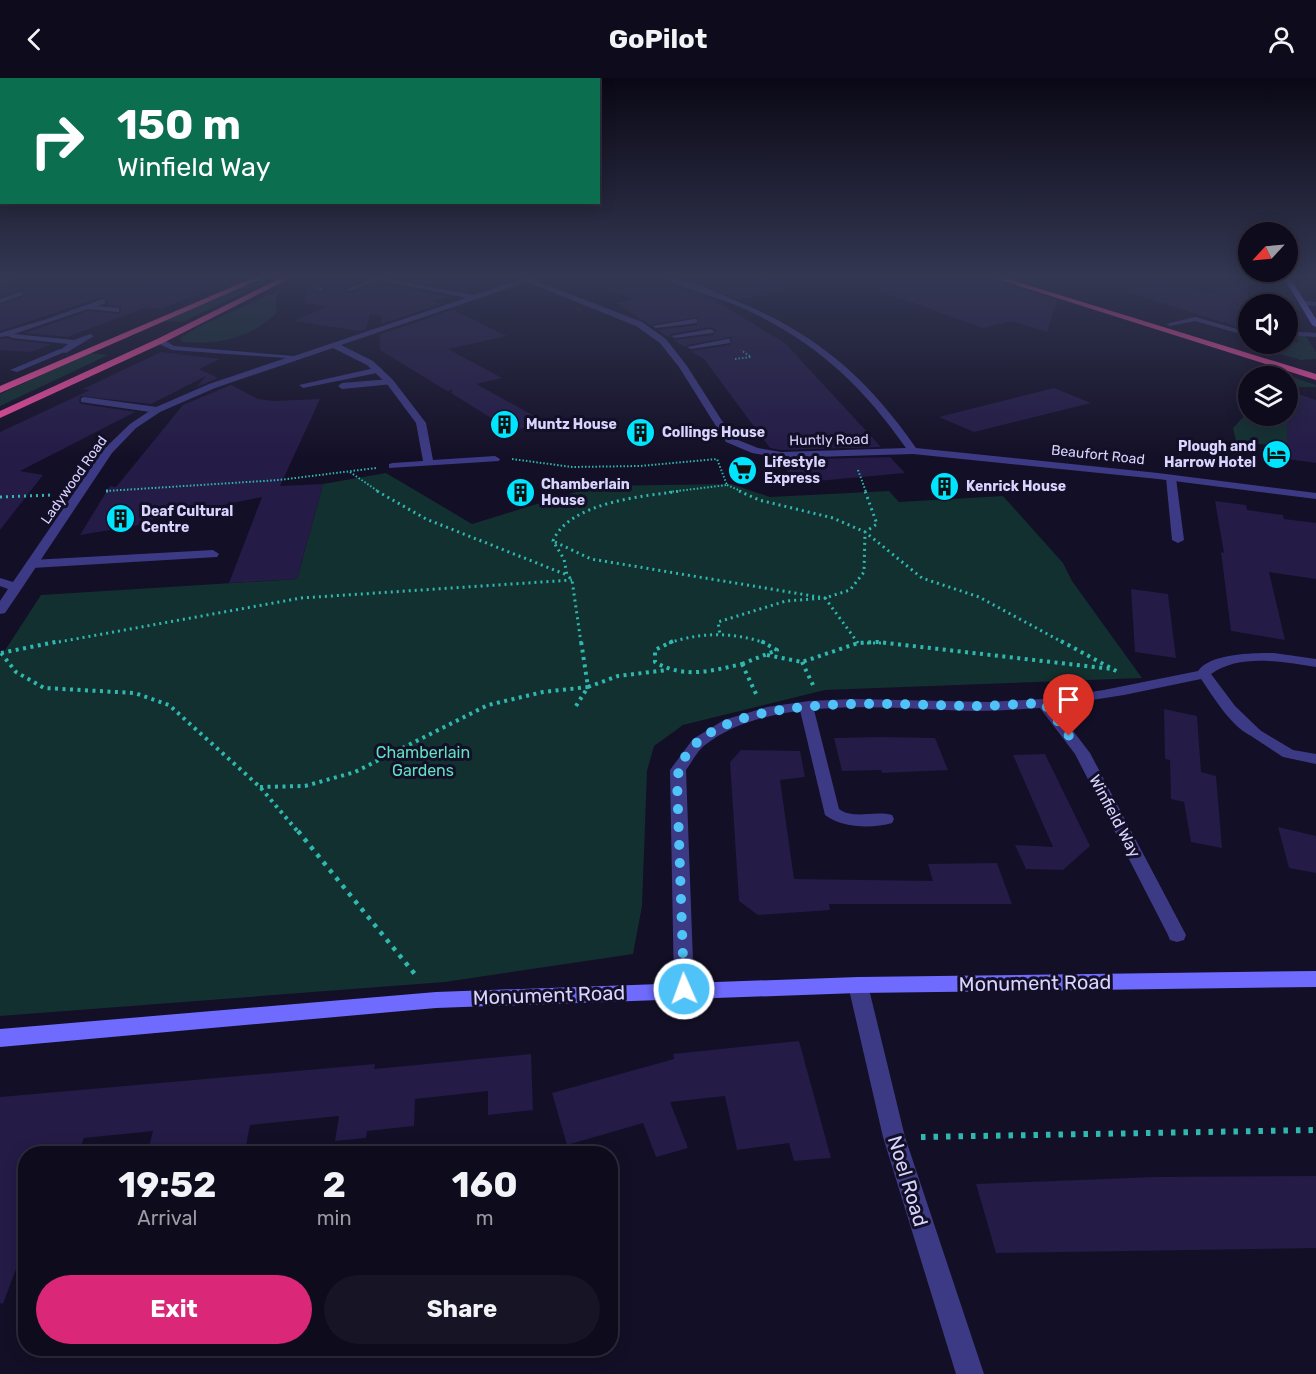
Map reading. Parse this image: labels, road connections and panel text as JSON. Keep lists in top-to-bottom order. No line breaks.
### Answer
{"streets":{"main road":["Monument Road"],"street":["Huntly Road","Beaufort Road","Ladywood Road","Winfield Way","Noel Road"]},"crossings":[["Huntly Road","Beaufort Road"],["Monument Road","Noel Road"]],"parks":["Chamberlain Gardens"],"places":{"building":["Muntz House","Collings House","Kenrick House","Chamberlain House","Deaf Cultural Centre"],"hotel":["Plough and Harrow Hotel"],"supermarket":["Lifestyle Express"]},"north":"bottom left","page":{"header":"GoPilot","turn":["150 m","Winfield Way"],"eta":["19:52","Arrival","2","min","160","m"],"buttons":["Exit","Share"]}}
